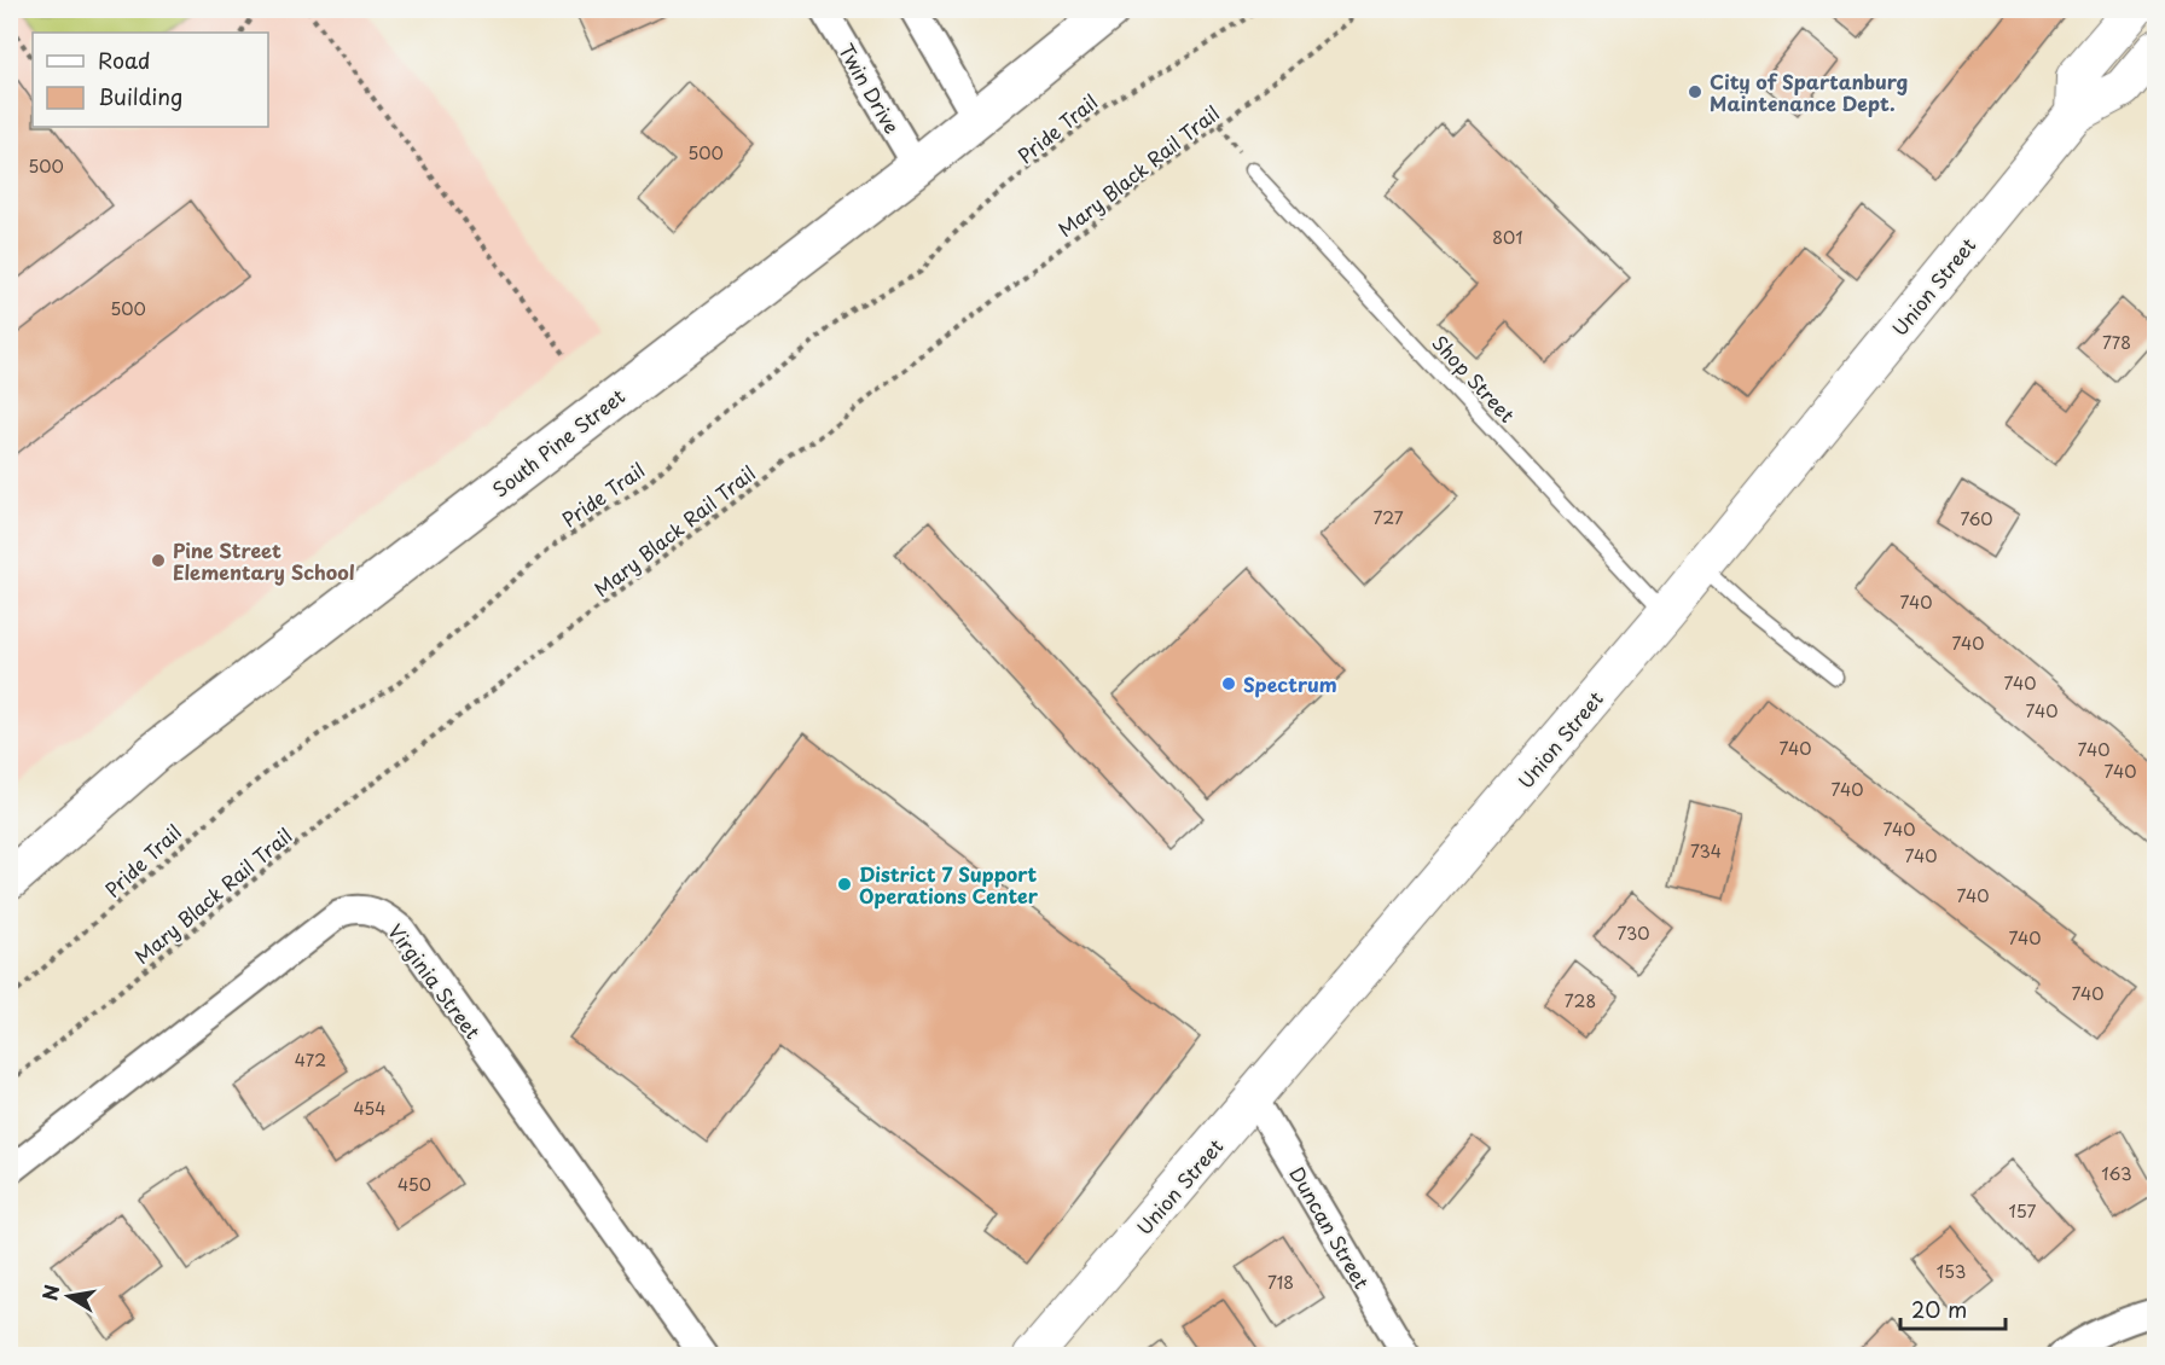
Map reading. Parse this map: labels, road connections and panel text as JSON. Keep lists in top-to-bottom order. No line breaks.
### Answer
{"streets":{"highway":["South Pine Street"],"main road":["Union Street"],"street":["Twin Drive","Virginia Street","Duncan Street"],"lane":["Shop Street"],"path":["Pride Trail","Mary Black Rail Trail"]},"crossings":[["Twin Drive","South Pine Street"],["Union Street","Shop Street"],["Union Street","Duncan Street"]],"places":["City of Spartanburg Maintenance Dept.","Pine Street Elementary School","Spectrum","District 7 Support Operations Center"],"house_numbers":["500","500","801","500","778","727","760","740","740","740","740","740","740","740","740","740","734","740","740","730","740","740","728","472","454","163","450","157","153","718"],"legend":["Road","Building"],"scale_bar":"20 m","north":"left"}
